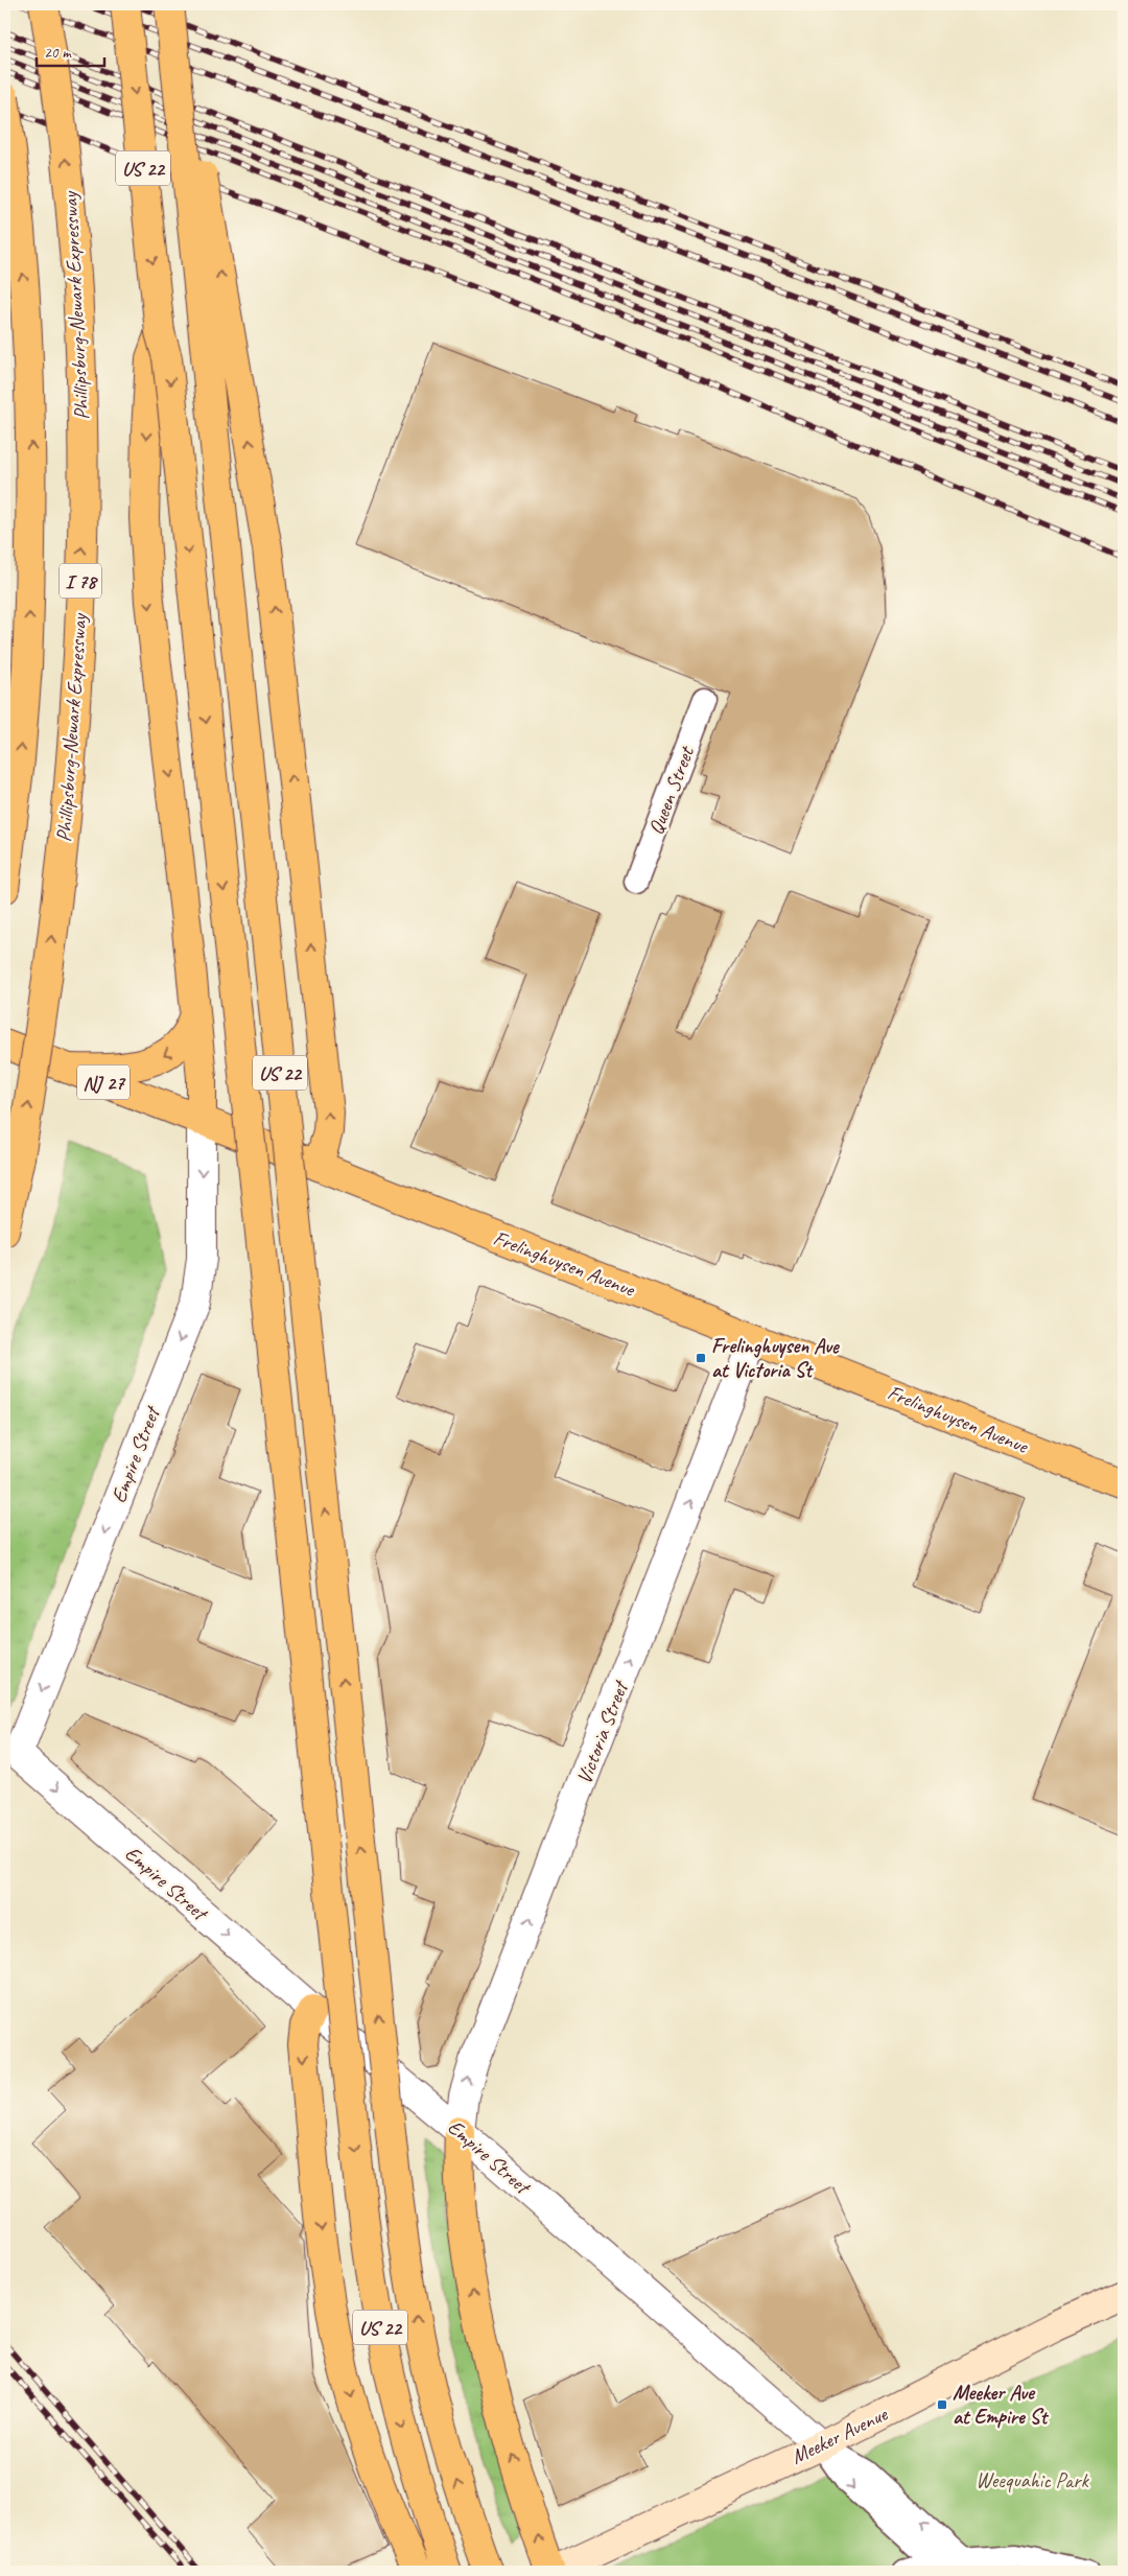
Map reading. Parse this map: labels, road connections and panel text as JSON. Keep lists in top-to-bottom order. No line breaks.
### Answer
{"streets":{"main road":["US 22","Phillipsburg-Newark Expressway","I 78","NJ 27","Frelinghuysen Avenue","Meeker Avenue"],"street":["Queen Street","Empire Street","Victoria Street"]},"crossings":[["Frelinghuysen Avenue","Empire Street"],["Frelinghuysen Avenue","Victoria Street"],["Empire Street","Victoria Street"],["Empire Street","Meeker Avenue"]],"one_way":["Empire Street","Victoria Street"],"parks":["Weequahic Park"],"places":{"transit":["Frelinghuysen Ave at Victoria St","Meeker Ave at Empire St"]},"scale_bar":"20 m"}
